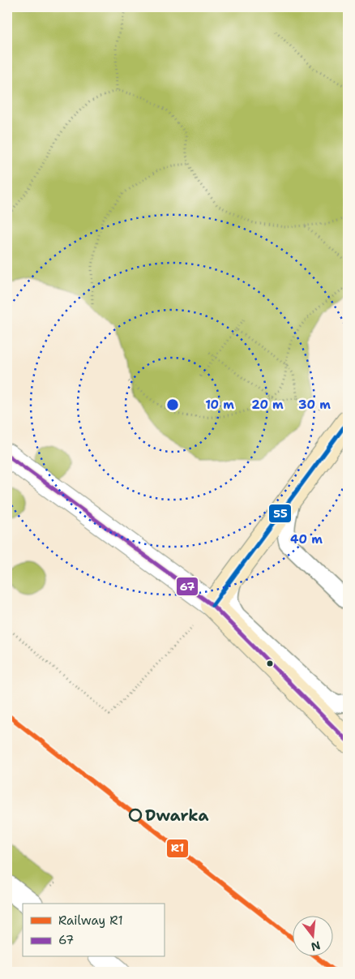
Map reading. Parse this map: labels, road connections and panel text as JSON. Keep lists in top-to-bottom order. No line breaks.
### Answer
{"places":["Dwarka"],"lines":["transit line 55","transit line 67","rail line R1"],"legend":["Railway R1","67"],"north":"bottom","rings":["10 m","20 m","30 m","40 m"]}
